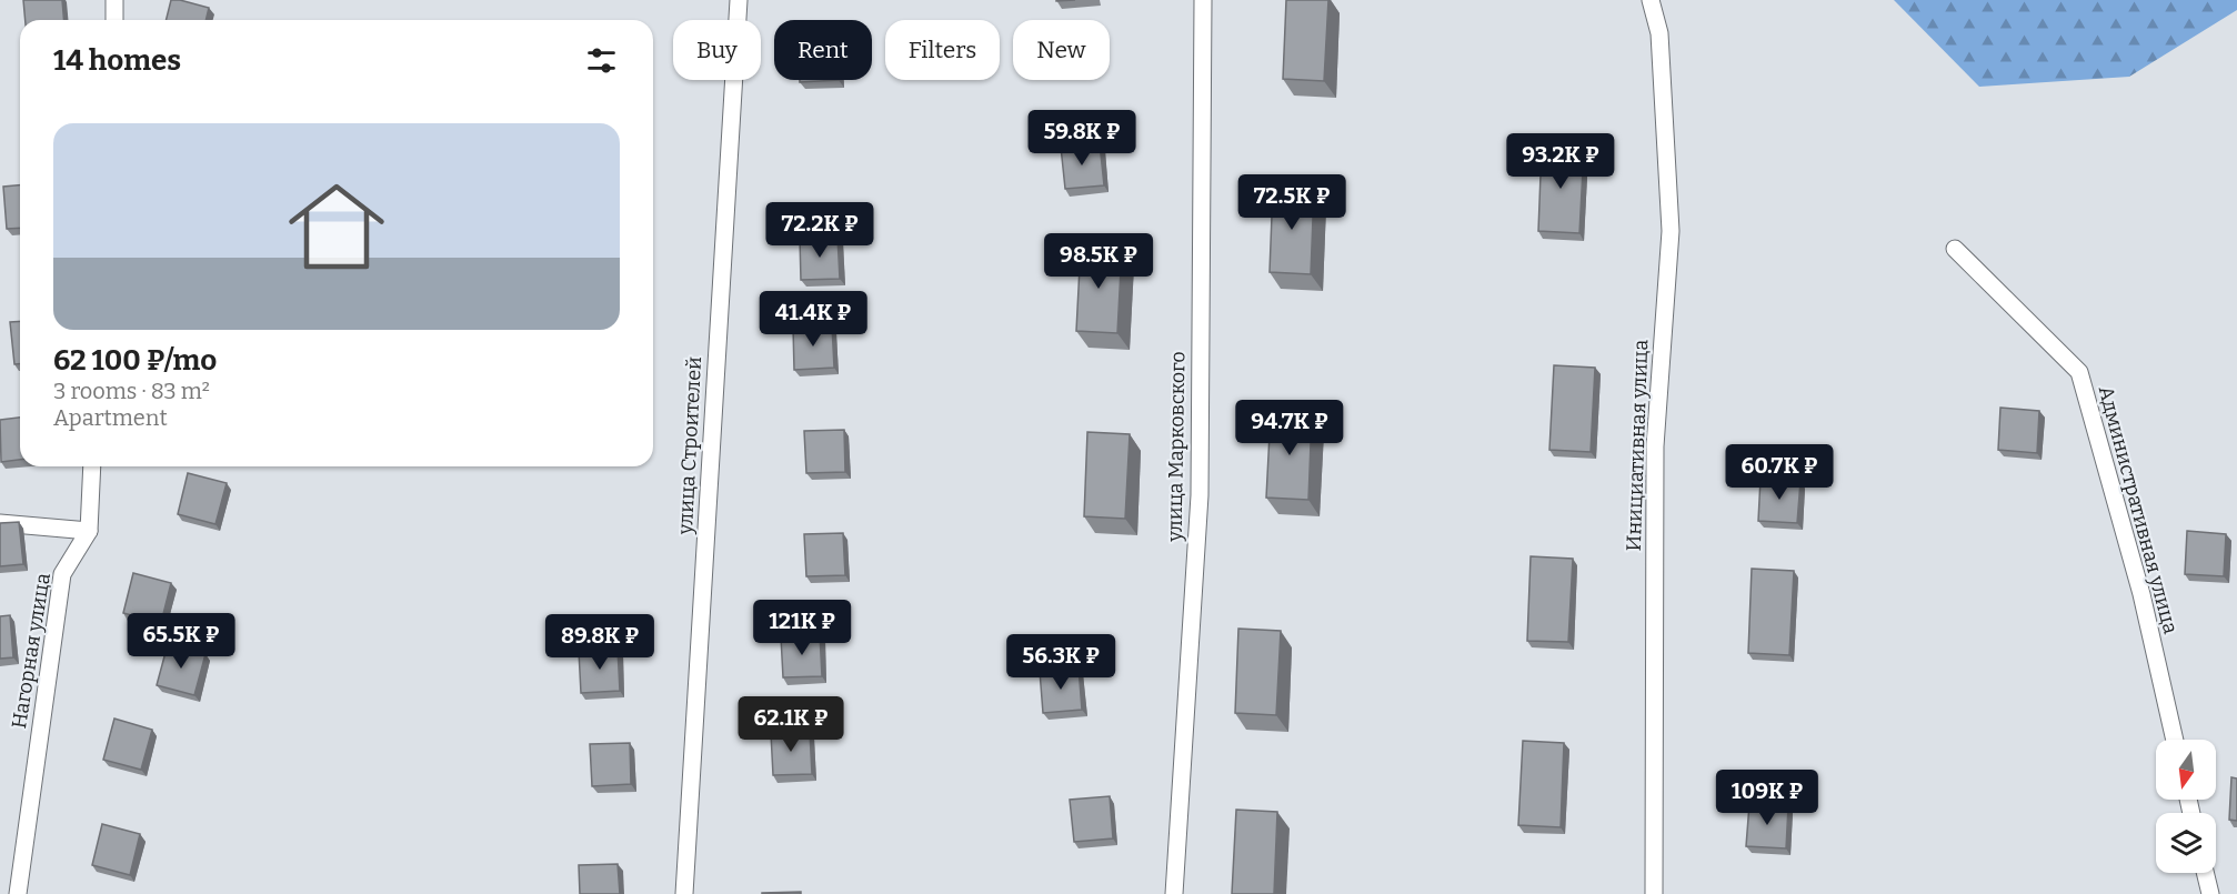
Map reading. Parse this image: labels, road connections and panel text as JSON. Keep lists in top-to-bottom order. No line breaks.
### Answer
{"streets":{"lane":["улица Строителей","Инициативная улица","улица Марковского","Административная улица","Нагорная улица"]},"north":"bottom","page":{"chip":["Buy","Rent","Filters","New"],"heading":"14 homes","list":[{"name":"62 100 ₽/mo","note":"3 rooms · 83 m² · Apartment"}],"price":["59.8K ₽","93.2K ₽","72.5K ₽","72.2K ₽","98.5K ₽","41.4K ₽","94.7K ₽","60.7K ₽","121K ₽","65.5K ₽","89.8K ₽","56.3K ₽","62.1K ₽","109K ₽"]}}
